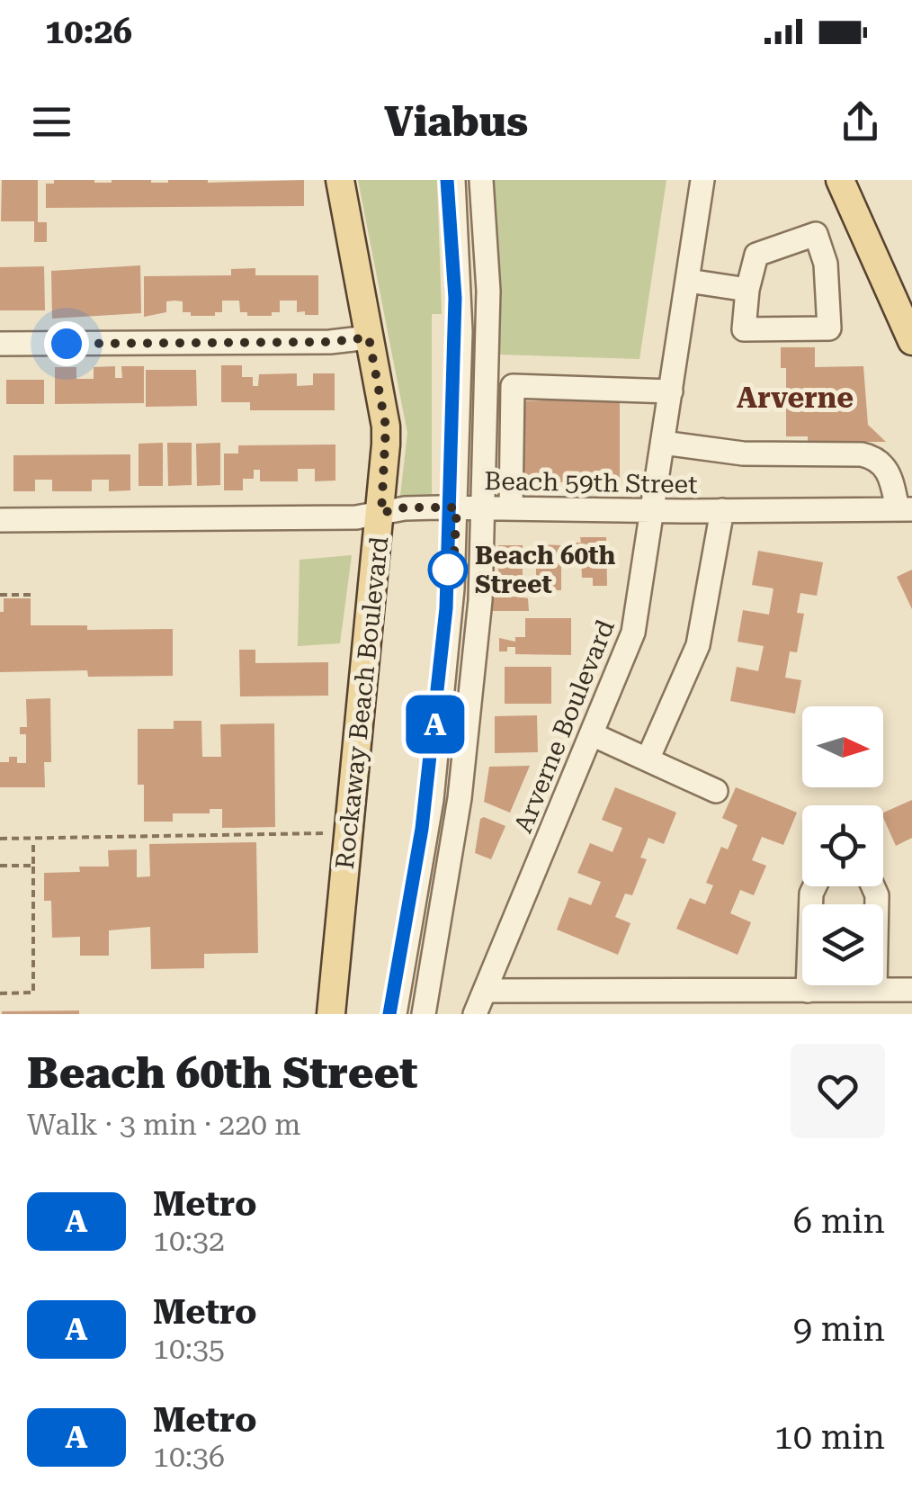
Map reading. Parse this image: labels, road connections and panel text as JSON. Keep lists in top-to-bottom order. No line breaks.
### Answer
{"streets":{"main road":["Rockaway Beach Boulevard"],"street":["Beach 59th Street","Arverne Boulevard"]},"crossings":[["Beach 59th Street","Rockaway Beach Boulevard"],["Beach 59th Street","Arverne Boulevard"]],"districts":["Arverne"],"places":["Beach 60th Street"],"lines":["metro line A"],"north":"right","page":{"status":"10:26","header":"Viabus","on_map":"A","heading":["Beach 60th Street","Walk · 3 min · 220 m"],"list":[{"mark":"A","name":"Metro","note":"10:32","value":"6 min"},{"mark":"A","name":"Metro","note":"10:35","value":"9 min"},{"mark":"A","name":"Metro","note":"10:36","value":"10 min"}]}}
